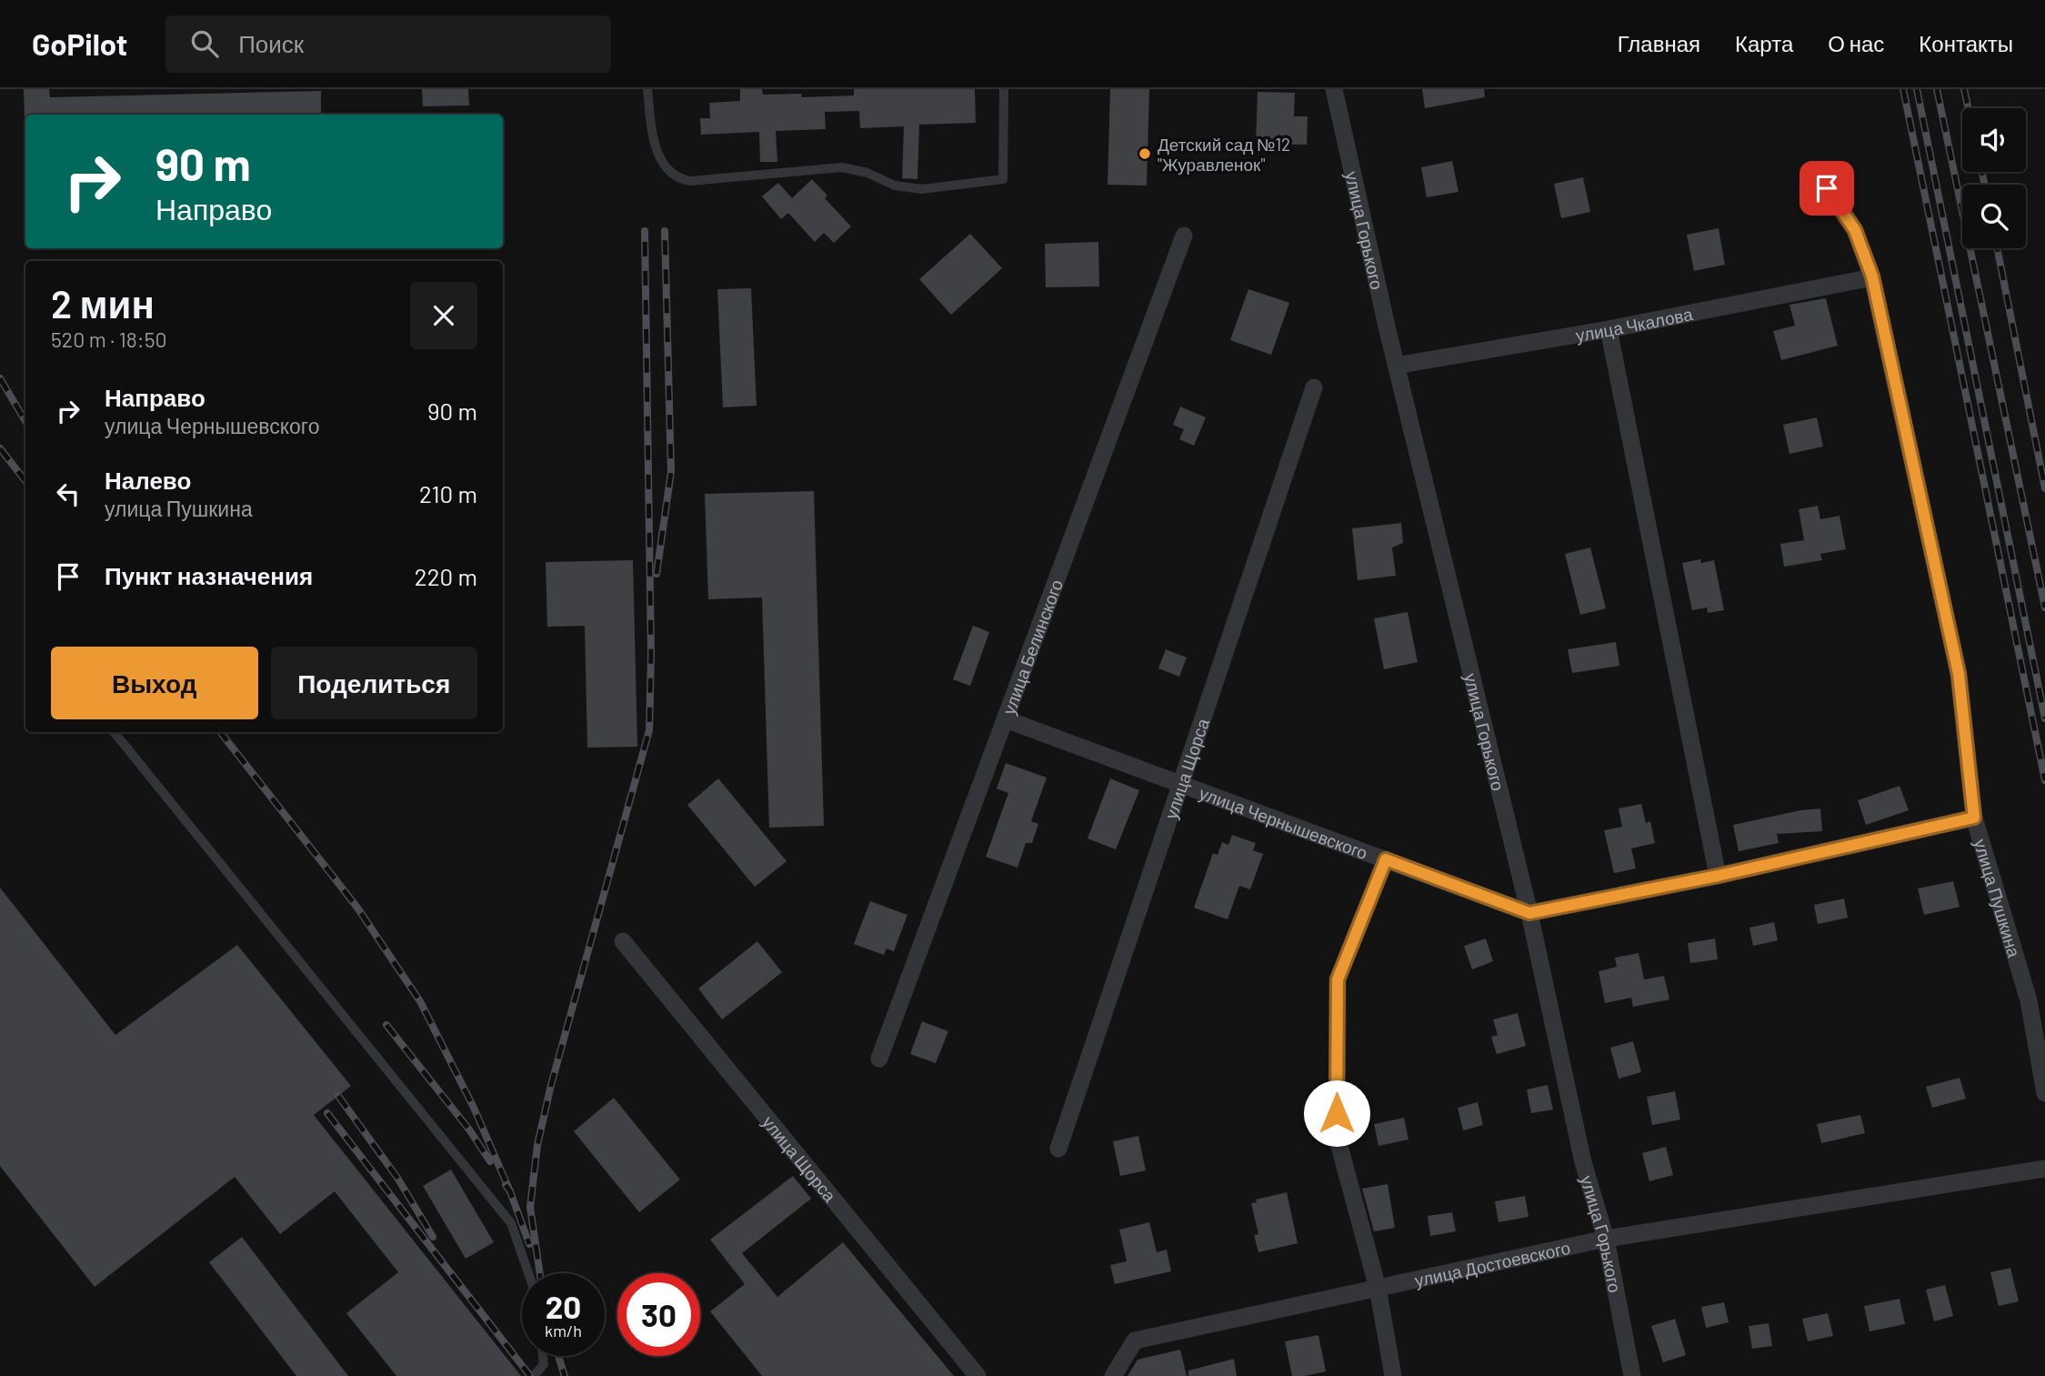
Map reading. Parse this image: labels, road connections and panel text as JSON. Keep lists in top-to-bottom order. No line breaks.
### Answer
{"streets":{"street":["улица Горького","улица Чкалова","улица Белинского","улица Щорса","улица Чернышевского","улица Пушкина","улица Достоевского"]},"crossings":[["улица Горького","улица Чкалова"],["улица Горького","улица Чернышевского"],["улица Горького","улица Достоевского"],["улица Чкалова","улица Пушкина"],["улица Белинского","улица Чернышевского"],["улица Щорса","улица Чернышевского"]],"places":["Детский сад №12 \"Журавленок\""],"page":{"header":"GoPilot","search":"Поиск","nav":["Главная","Карта","О нас","Контакты"],"turn":["90 m","Направо"],"heading":["2 мин","520 m · 18:50"],"list":[{"name":"Направо","note":"улица Чернышевского","value":"90 m"},{"name":"Налево","note":"улица Пушкина","value":"210 m"},{"name":"Пункт назначения","value":"220 m"}],"buttons":["Выход","Поделиться"],"speed":"20 km/h","limit":"30"}}
